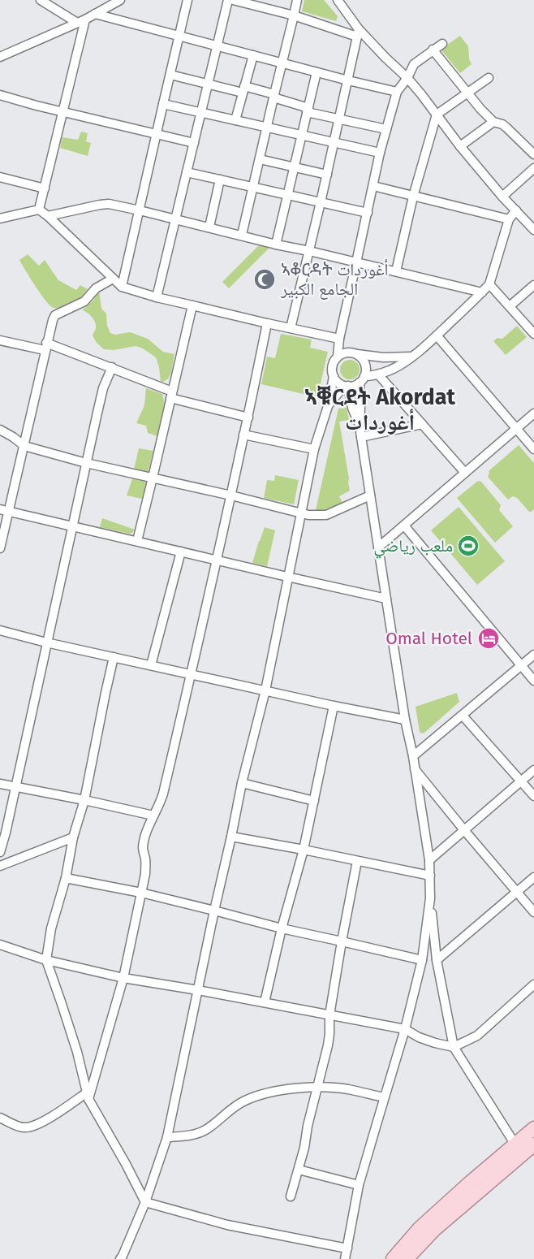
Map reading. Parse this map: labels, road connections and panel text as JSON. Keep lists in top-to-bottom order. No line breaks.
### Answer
{"districts":["ኣቑርደት Akordat أغوردات"],"places":{"mosque":["ኣቆርዳት أغوردات الجامع الكبير"],"sports":["ملعب رياضي"],"hotel":["Omal Hotel"]}}
